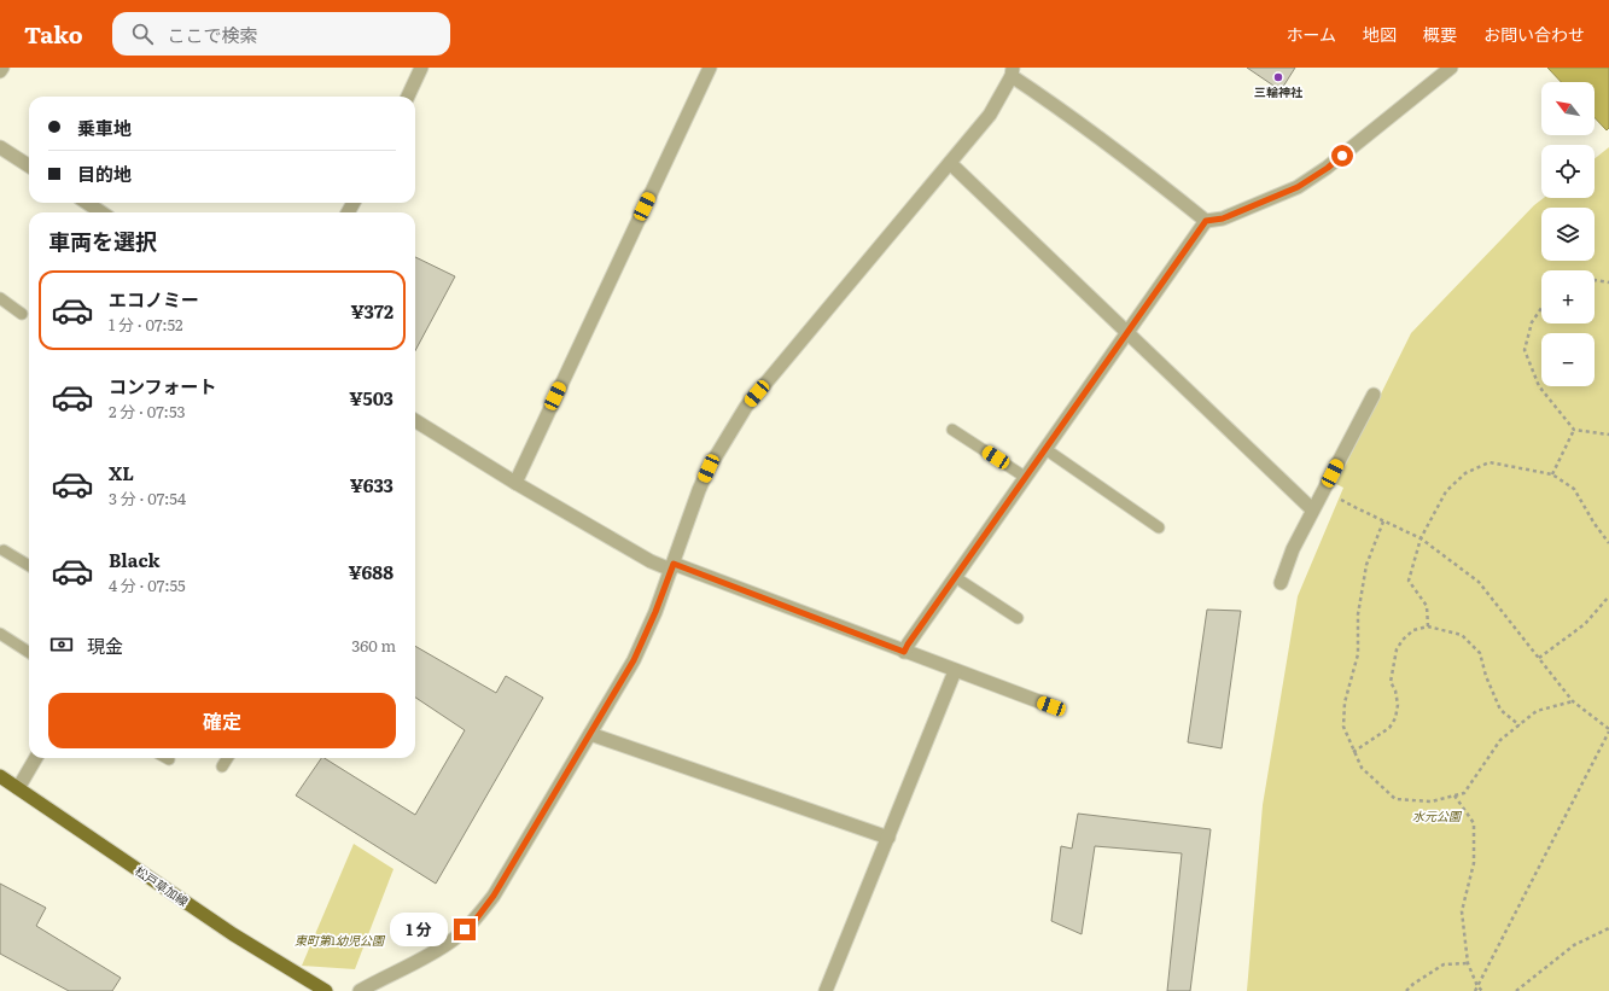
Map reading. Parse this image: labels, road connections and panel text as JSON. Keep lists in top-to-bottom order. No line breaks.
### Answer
{"streets":{"main road":["松戸草加線"]},"parks":["水元公園","東町第1幼児公園"],"places":["三輪神社"],"north":"top left","page":{"header":"Tako","search":"ここで検索","nav":["ホーム","地図","概要","お問い合わせ"],"map_buttons":["+","−"],"banner":["乗車地","目的地"],"heading":"車両を選択","list":[{"name":"エコノミー","note":"1 分 · 07:52","value":"¥372"},{"name":"コンフォート","note":"2 分 · 07:53","value":"¥503"},{"name":"XL","note":"3 分 · 07:54","value":"¥633"},{"name":"Black","note":"4 分 · 07:55","value":"¥688"}],"pay":["現金","360 m"],"buttons":"確定","bubble":"1 分"}}
